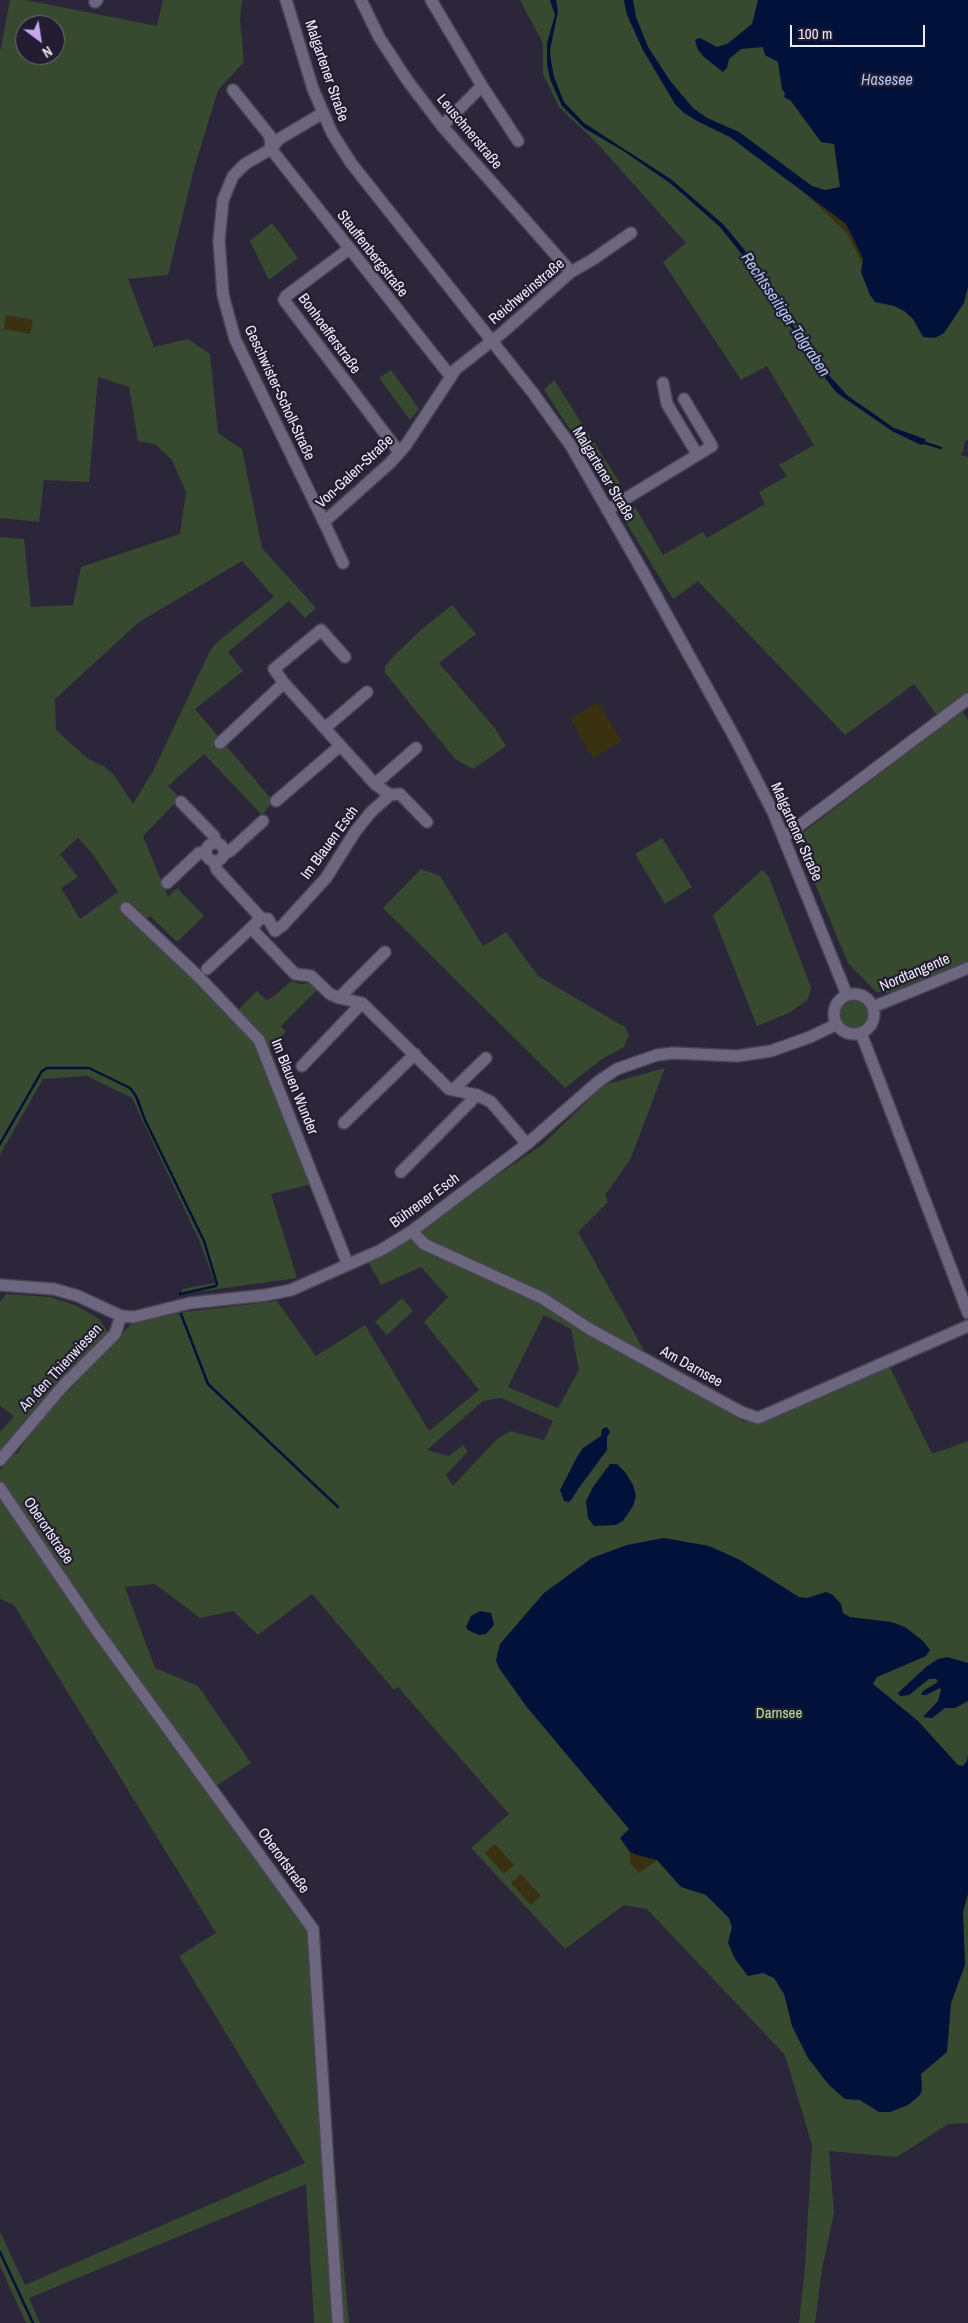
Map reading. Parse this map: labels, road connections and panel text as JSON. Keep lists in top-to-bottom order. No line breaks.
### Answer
{"streets":{"street":["Malgartener Straße","Leuschnerstraße","Stauffenbergstraße","Reichweinstraße","Bonhoefferstraße","Geschwister-Scholl-Straße","Von-Galen-Straße","Im Blauen Esch","Nordtangente","Im Blauen Wunder","Bührener Esch","Am Darnsee","An den Thienwiesen","Oberortstraße"]},"crossings":[["Malgartener Straße","Reichweinstraße"],["Malgartener Straße","Geschwister-Scholl-Straße"],["Malgartener Straße","Von-Galen-Straße"],["Malgartener Straße","Nordtangente"],["Malgartener Straße","Bührener Esch"],["Leuschnerstraße","Reichweinstraße"],["Stauffenbergstraße","Bonhoefferstraße"],["Stauffenbergstraße","Geschwister-Scholl-Straße"],["Stauffenbergstraße","Von-Galen-Straße"],["Reichweinstraße","Von-Galen-Straße"],["Bonhoefferstraße","Von-Galen-Straße"],["Geschwister-Scholl-Straße","Von-Galen-Straße"],["Nordtangente","Bührener Esch"],["Im Blauen Wunder","Bührener Esch"],["Bührener Esch","Am Darnsee"],["Bührener Esch","An den Thienwiesen"]],"water":["Hasesee","Rechtsseitiger Talgraben"],"parks":["Darnsee"],"scale_bar":"100 m","north":"bottom right"}
